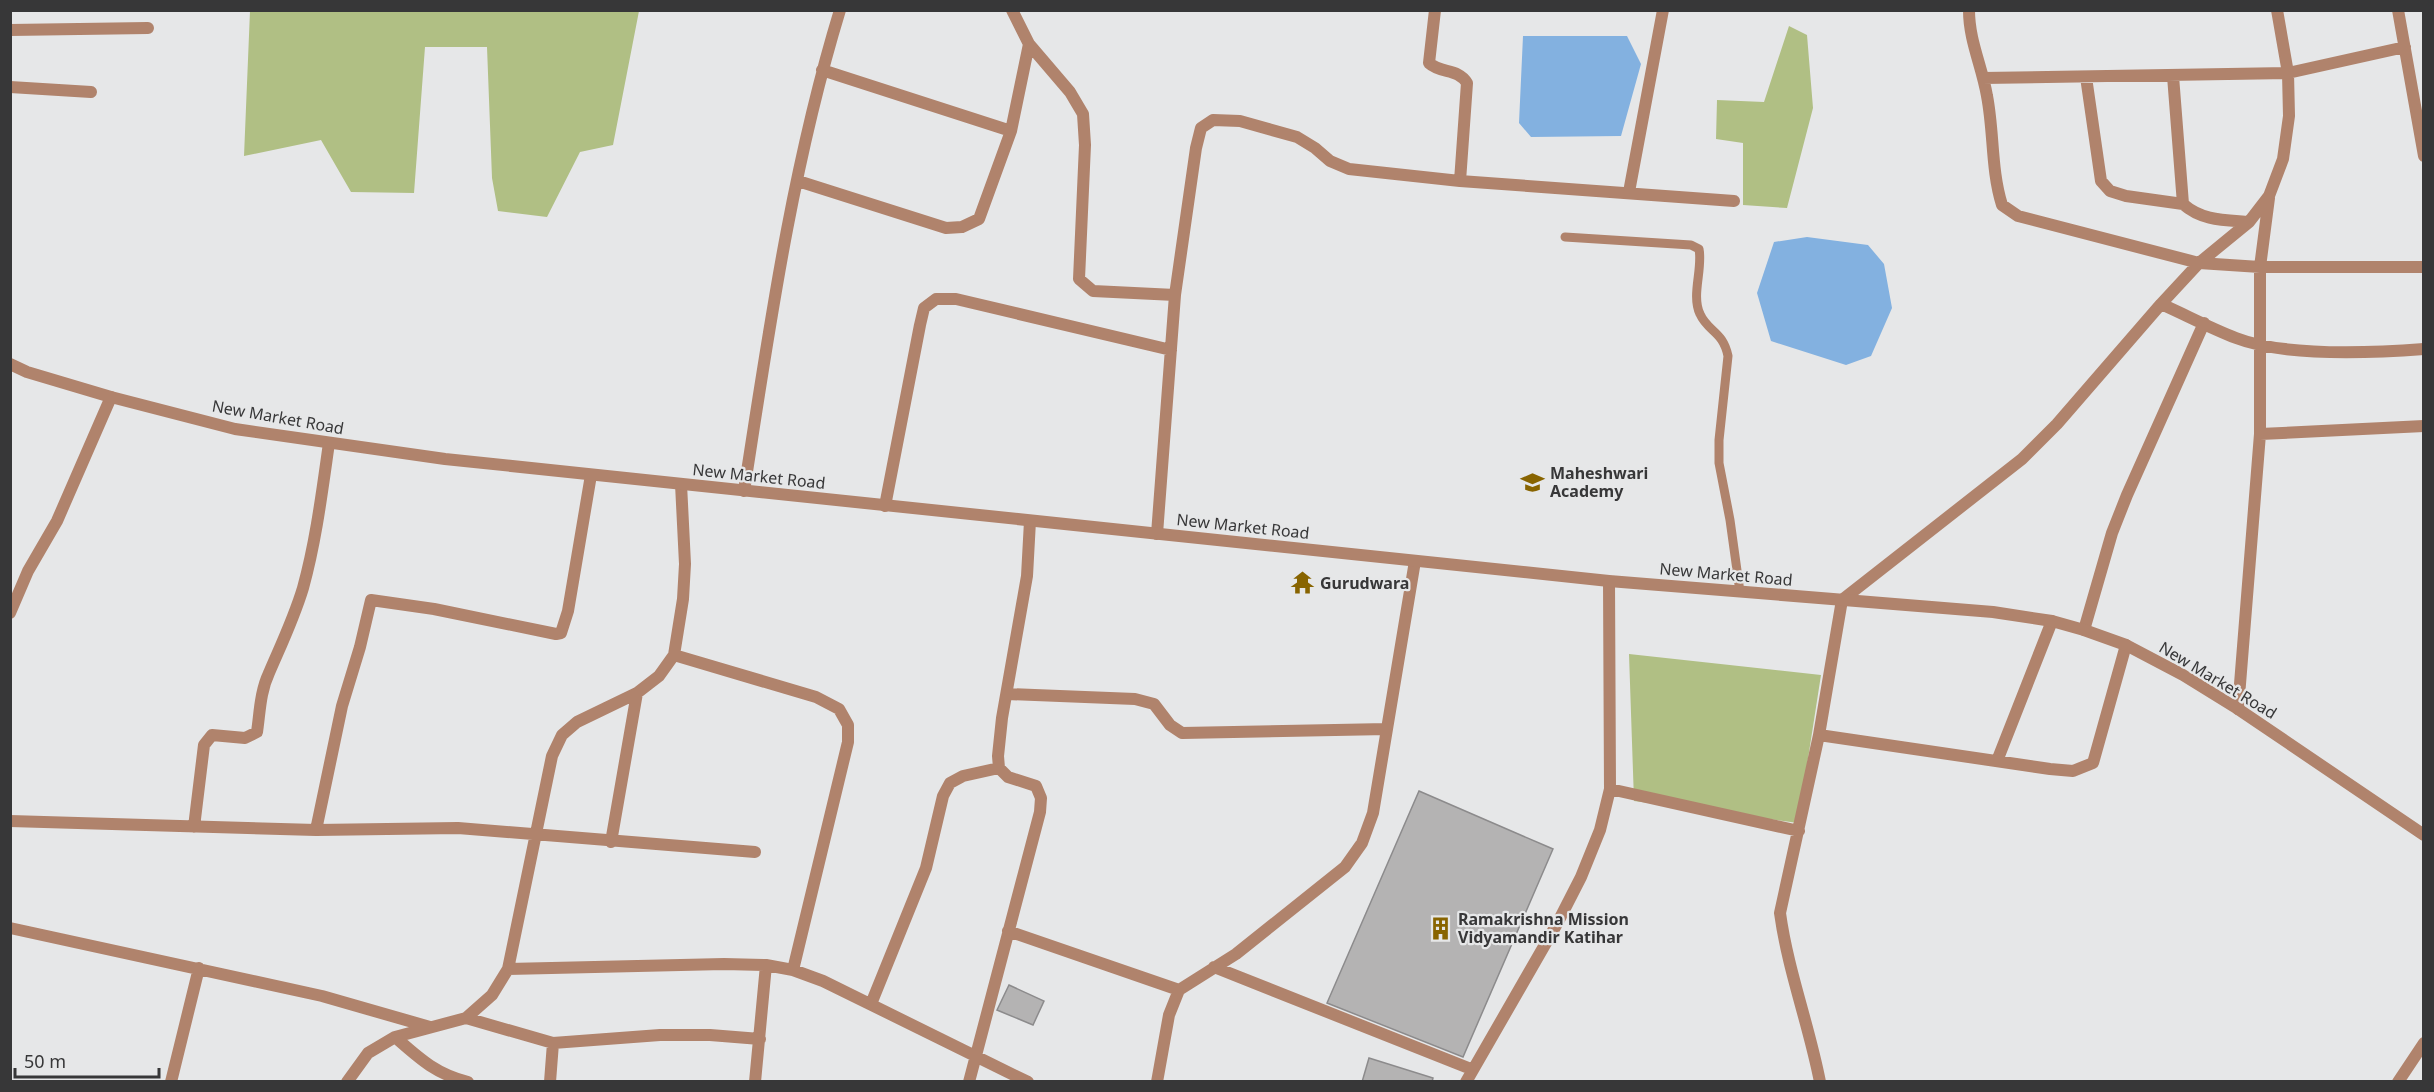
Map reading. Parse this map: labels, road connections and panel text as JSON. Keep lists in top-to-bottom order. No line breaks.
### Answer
{"streets":{"street":["New Market Road"]},"places":{"school or university":["Maheshwari Academy"],"temple":["Gurudwara"],"building":["Ramakrishna Mission Vidyamandir Katihar"]},"scale_bar":"50 m"}
